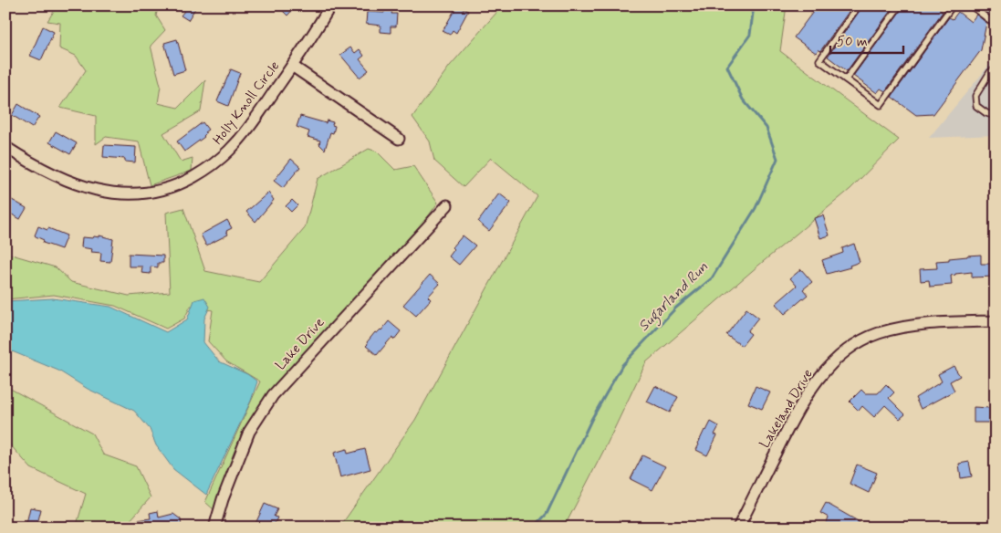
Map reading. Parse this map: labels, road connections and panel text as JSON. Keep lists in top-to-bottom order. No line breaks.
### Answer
{"streets":{"street":["Holly Knoll Circle","Lake Drive","Lakeland Drive"]},"water":["Sugarland Run"],"scale_bar":"50 m"}
